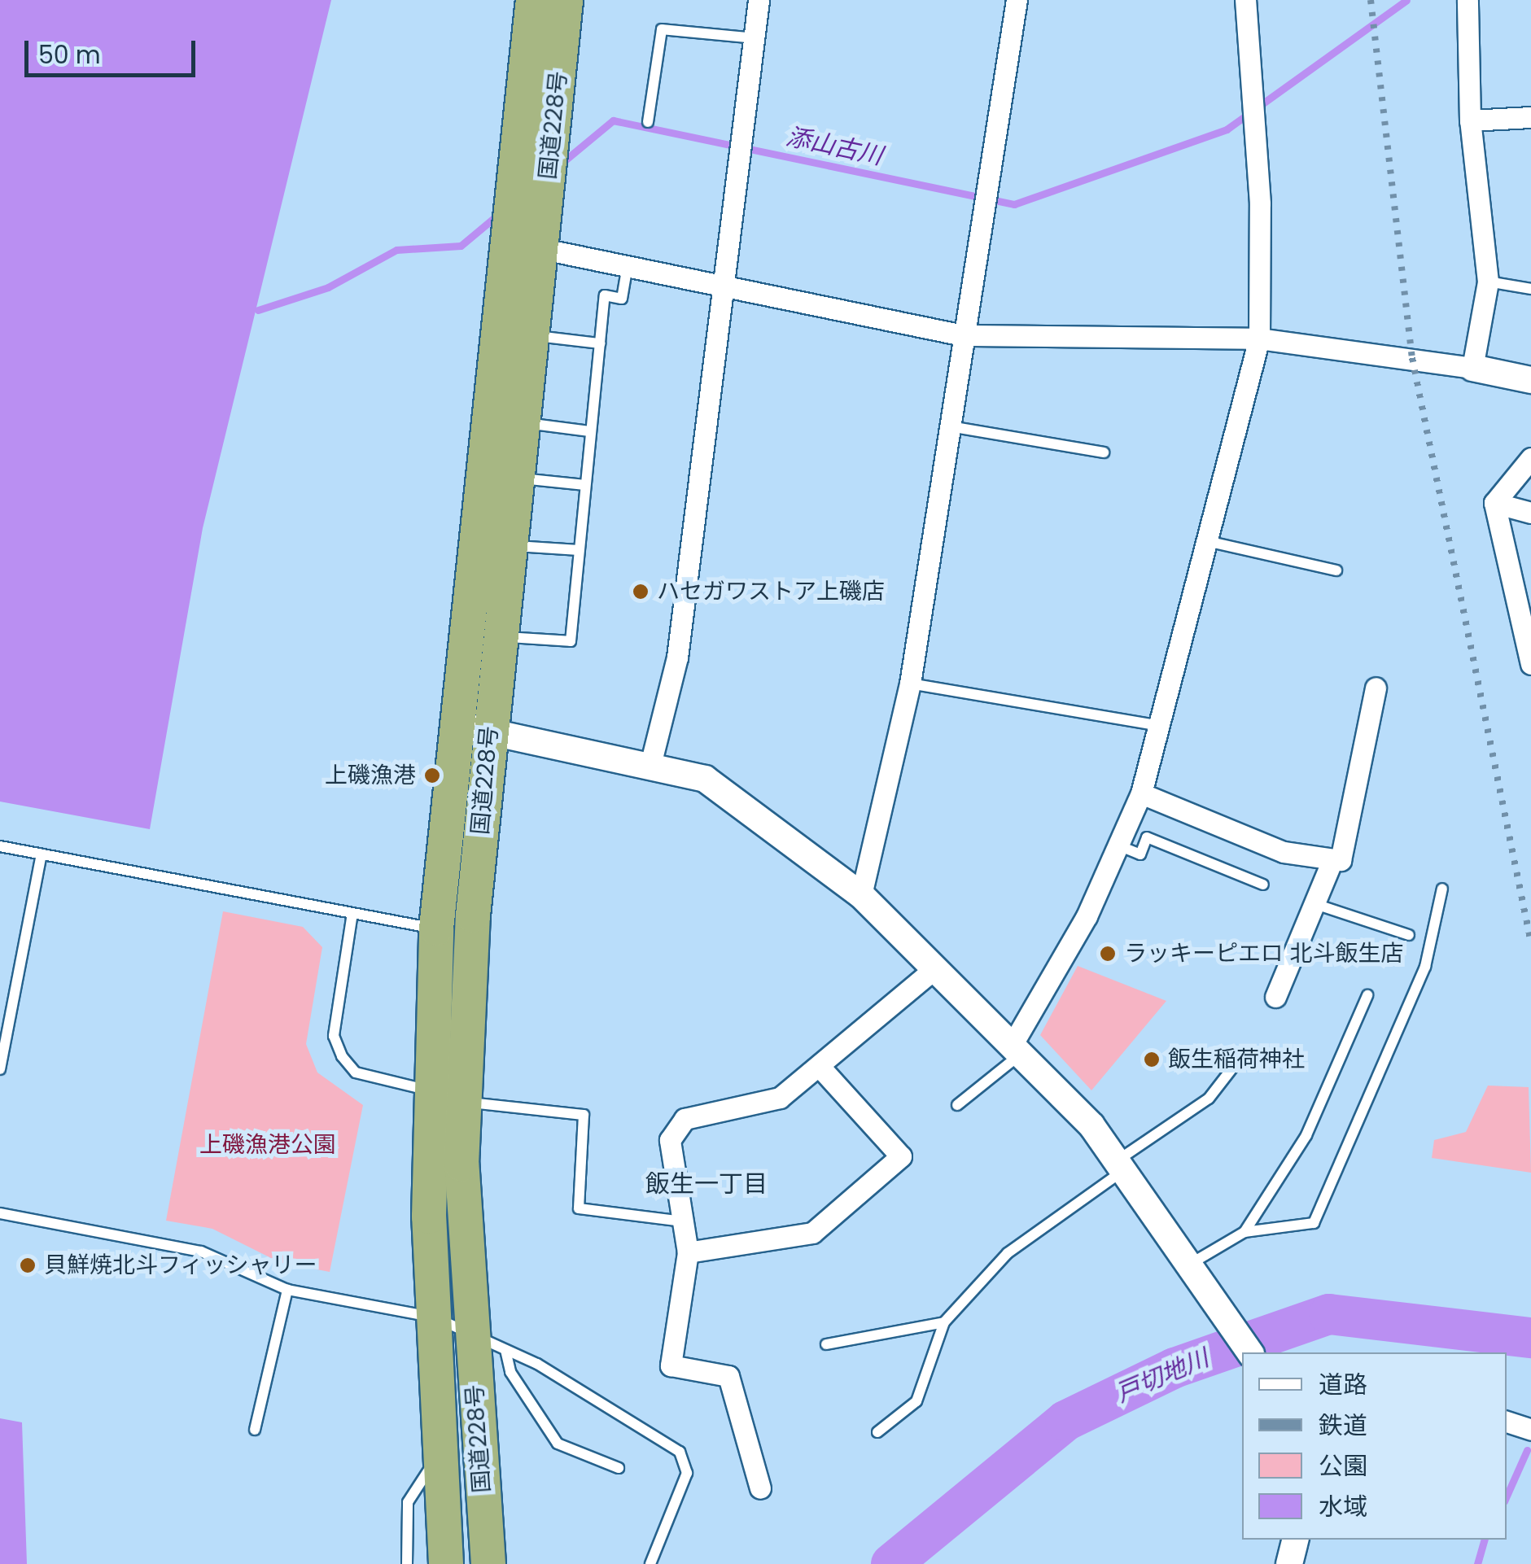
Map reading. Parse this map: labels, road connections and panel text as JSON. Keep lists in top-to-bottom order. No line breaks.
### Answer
{"streets":{"highway":["国道228号"]},"districts":["飯生一丁目"],"water":["添山古川","戸切地川"],"parks":["上磯漁港公園"],"places":["ハセガワストア上磯店","上磯漁港","ラッキーピエロ 北斗飯生店","飯生稲荷神社","貝鮮焼北斗フィッシャリー"],"legend":["道路","鉄道","公園","水域"],"scale_bar":"50 m"}
